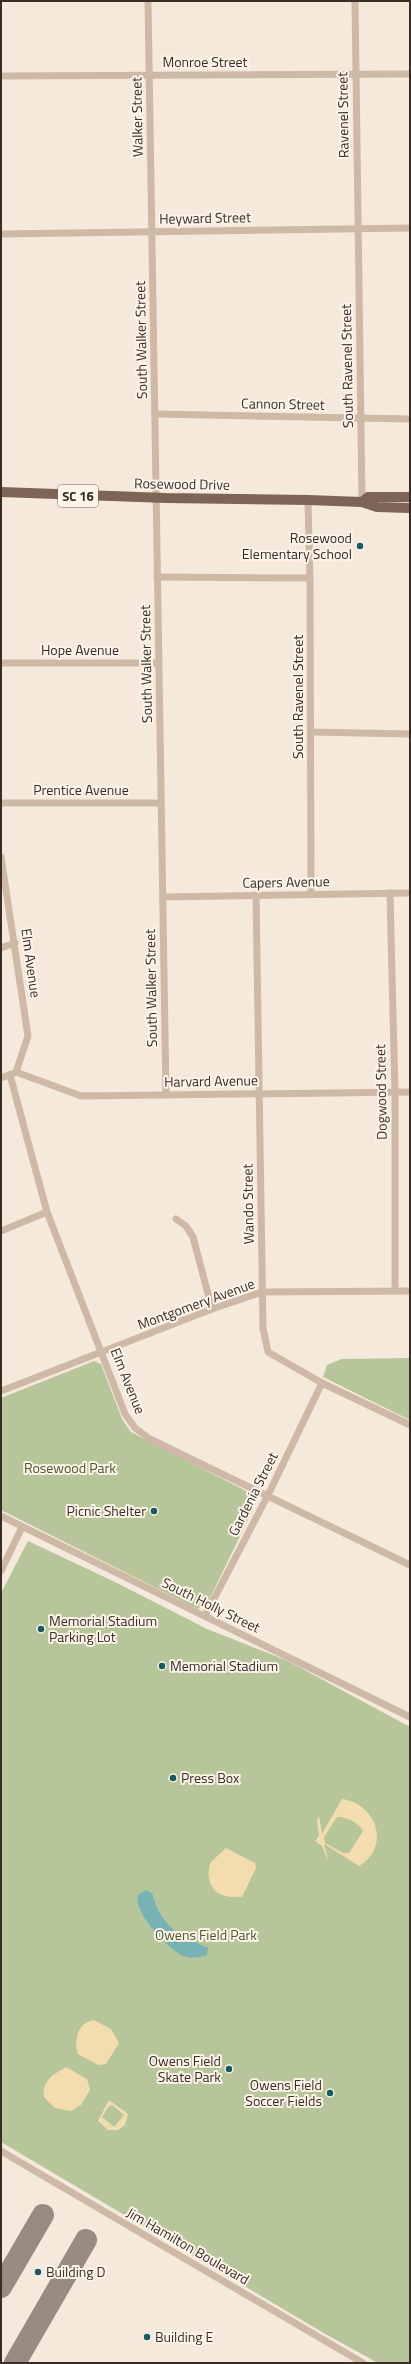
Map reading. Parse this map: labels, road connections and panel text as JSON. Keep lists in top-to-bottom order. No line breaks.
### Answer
{"streets":{"main road":["Rosewood Drive","SC 16"],"street":["Monroe Street","Ravenel Street","Walker Street","Heyward Street","South Walker Street","South Ravenel Street","Cannon Street","Hope Avenue","Prentice Avenue","Capers Avenue","Elm Avenue","Harvard Avenue","Dogwood Street","Wando Street","Montgomery Avenue","Gardenia Street","South Holly Street","Jim Hamilton Boulevard"]},"crossings":[["Monroe Street","Ravenel Street"],["Monroe Street","Walker Street"],["Ravenel Street","Heyward Street"],["Ravenel Street","South Ravenel Street"],["Walker Street","Heyward Street"],["Walker Street","South Walker Street"],["Heyward Street","South Walker Street"],["Heyward Street","South Ravenel Street"],["South Walker Street","Cannon Street"],["South Walker Street","Rosewood Drive"],["South Walker Street","Hope Avenue"],["South Walker Street","Prentice Avenue"],["South Walker Street","Capers Avenue"],["South Walker Street","Harvard Avenue"],["South Ravenel Street","Cannon Street"],["South Ravenel Street","Rosewood Drive"],["South Ravenel Street","Capers Avenue"],["Capers Avenue","Dogwood Street"],["Capers Avenue","Wando Street"],["Elm Avenue","Harvard Avenue"],["Elm Avenue","Montgomery Avenue"],["Elm Avenue","Gardenia Street"],["Harvard Avenue","Dogwood Street"],["Harvard Avenue","Wando Street"],["Dogwood Street","Montgomery Avenue"],["Wando Street","Montgomery Avenue"],["Wando Street","Gardenia Street"],["Gardenia Street","South Holly Street"]],"parks":["Rosewood Park","Owens Field Park"],"places":["Rosewood Elementary School","Picnic Shelter","Memorial Stadium Parking Lot","Memorial Stadium","Press Box","Owens Field Skate Park","Owens Field Soccer Fields","Building D","Building E"]}
